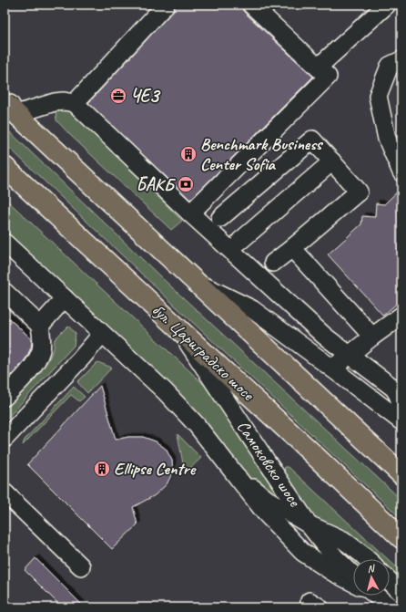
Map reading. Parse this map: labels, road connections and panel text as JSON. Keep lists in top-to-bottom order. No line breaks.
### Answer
{"streets":{"highway":["бул. Цариградско шосе"],"street":["Самоковско шосе"]},"crossings":[["бул. Цариградско шосе","Самоковско шосе"]],"places":{"office":["ЧЕЗ"],"building":["Benchmark Business Center Sofia","Ellipse Centre"],"bank":["БАКБ"]},"north":"top"}
